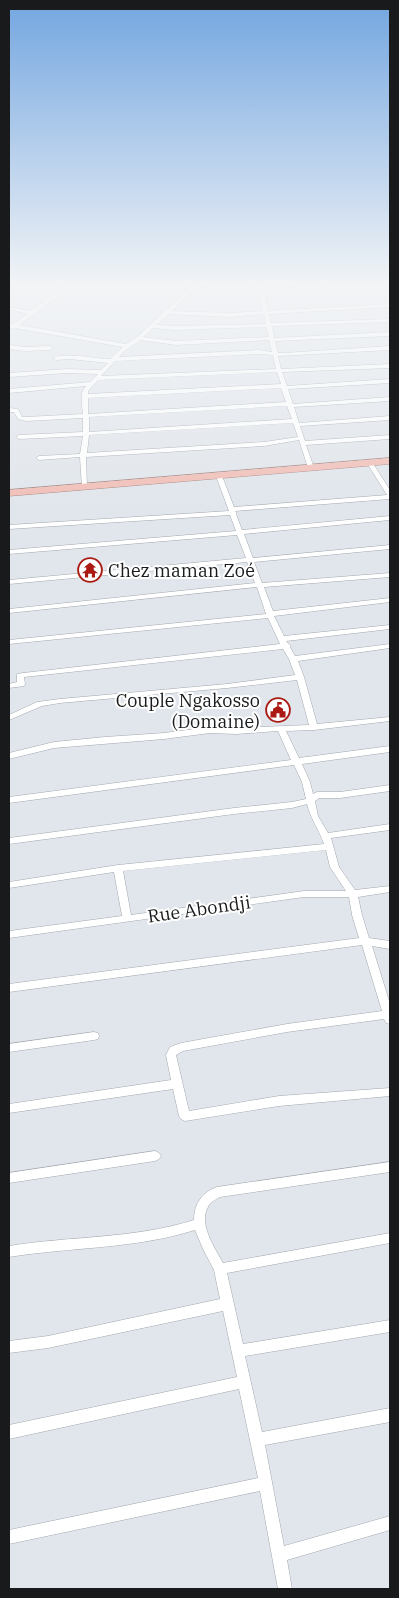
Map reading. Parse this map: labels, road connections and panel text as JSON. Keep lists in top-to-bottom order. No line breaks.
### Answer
{"streets":{"street":["Rue Abondji"]},"places":{"temple":["Chez maman Zoé"],"public building":["Couple Ngakosso (Domaine)"]}}
